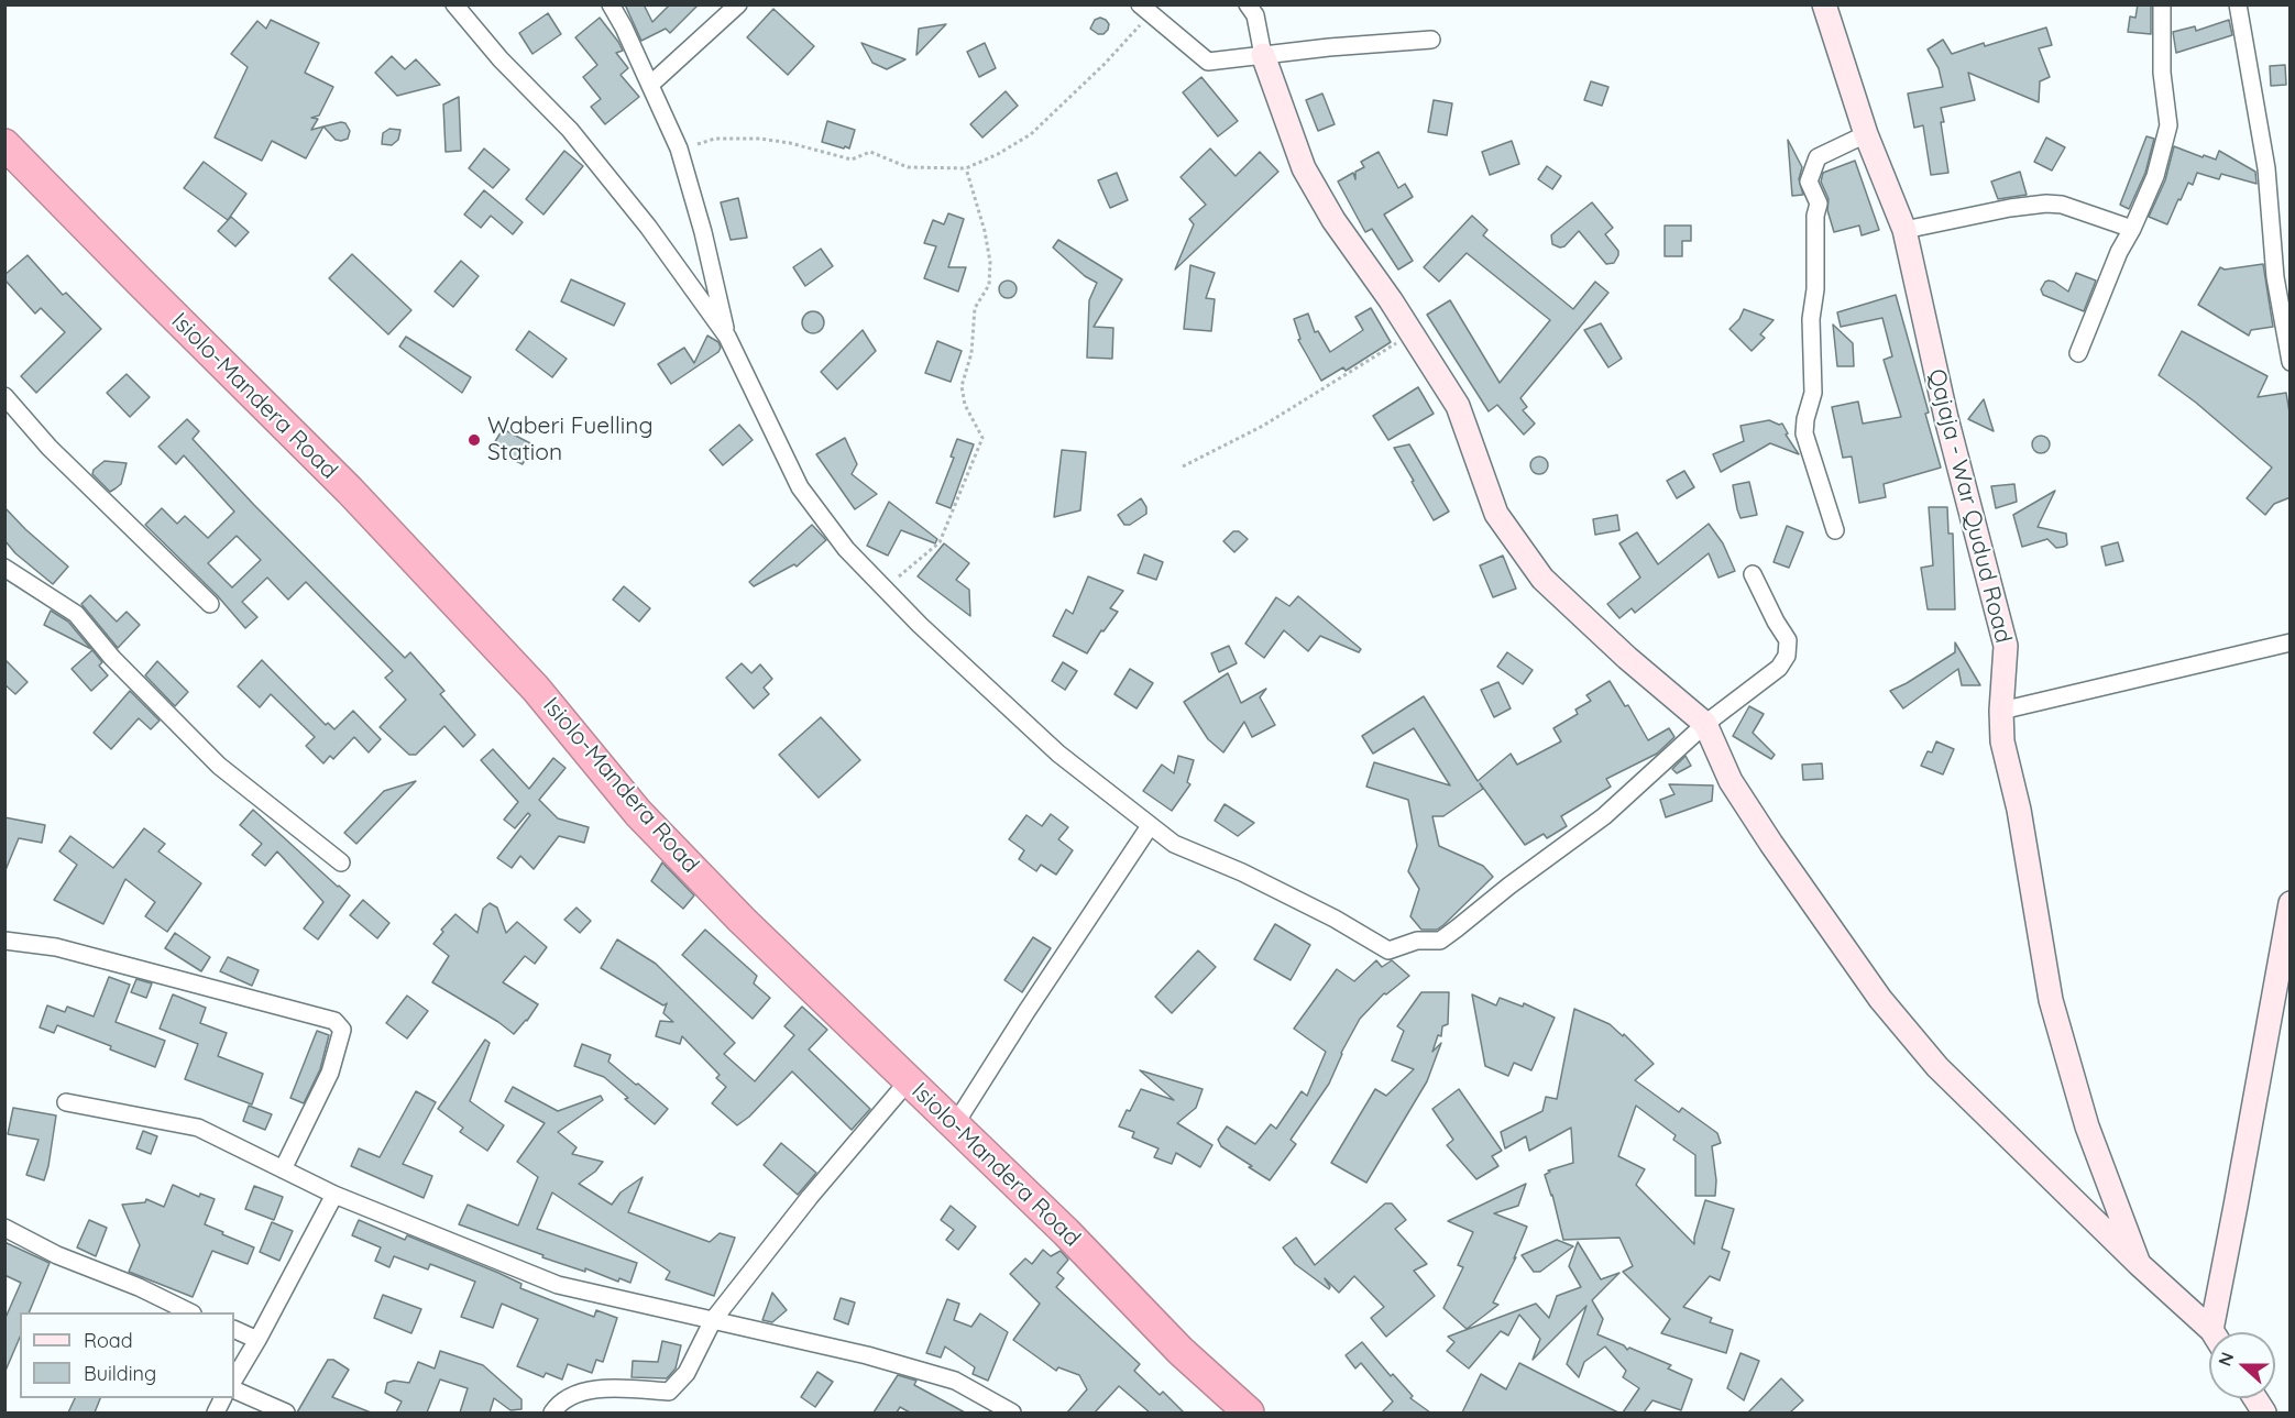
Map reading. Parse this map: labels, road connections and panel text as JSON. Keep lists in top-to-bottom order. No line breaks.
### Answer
{"streets":{"highway":["Isiolo-Mandera Road"],"street":["Qajaja - War Qudud Road"]},"places":["Waberi Fuelling Station"],"legend":["Road","Building"],"north":"left"}
